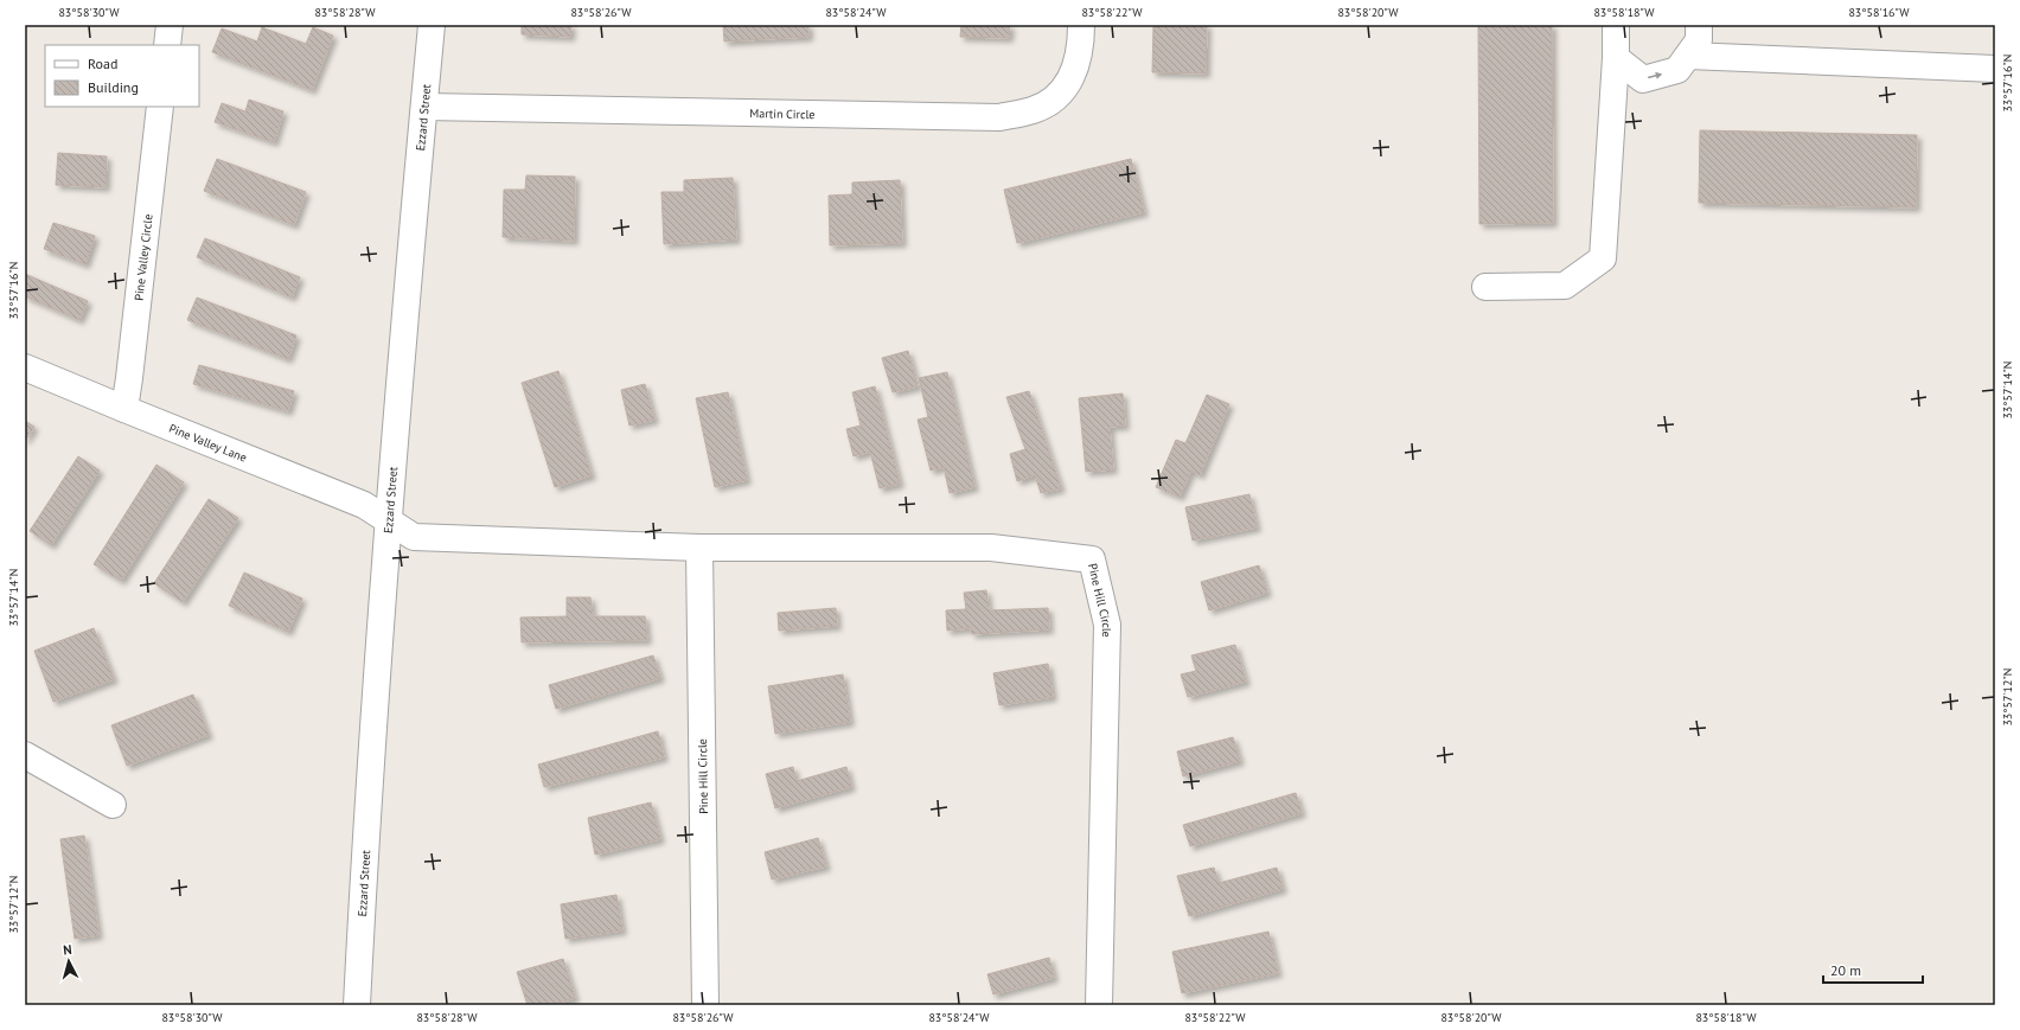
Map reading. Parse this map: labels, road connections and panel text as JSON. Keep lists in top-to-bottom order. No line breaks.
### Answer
{"streets":{"street":["Martin Circle","Ezzard Street","Pine Valley Circle","Pine Valley Lane","Pine Hill Circle"]},"crossings":[["Martin Circle","Ezzard Street"],["Ezzard Street","Pine Valley Lane"],["Ezzard Street","Pine Hill Circle"],["Pine Valley Circle","Pine Valley Lane"],["Pine Valley Lane","Pine Hill Circle"]],"legend":["Road","Building"],"scale_bar":"20 m","north":"top","coordinates":["83°58'30\"W","83°58'28\"W","83°58'26\"W","83°58'24\"W","83°58'22\"W","83°58'20\"W","83°58'18\"W","83°58'16\"W","33°57'16\"N","33°57'14\"N","33°57'12\"N"]}
